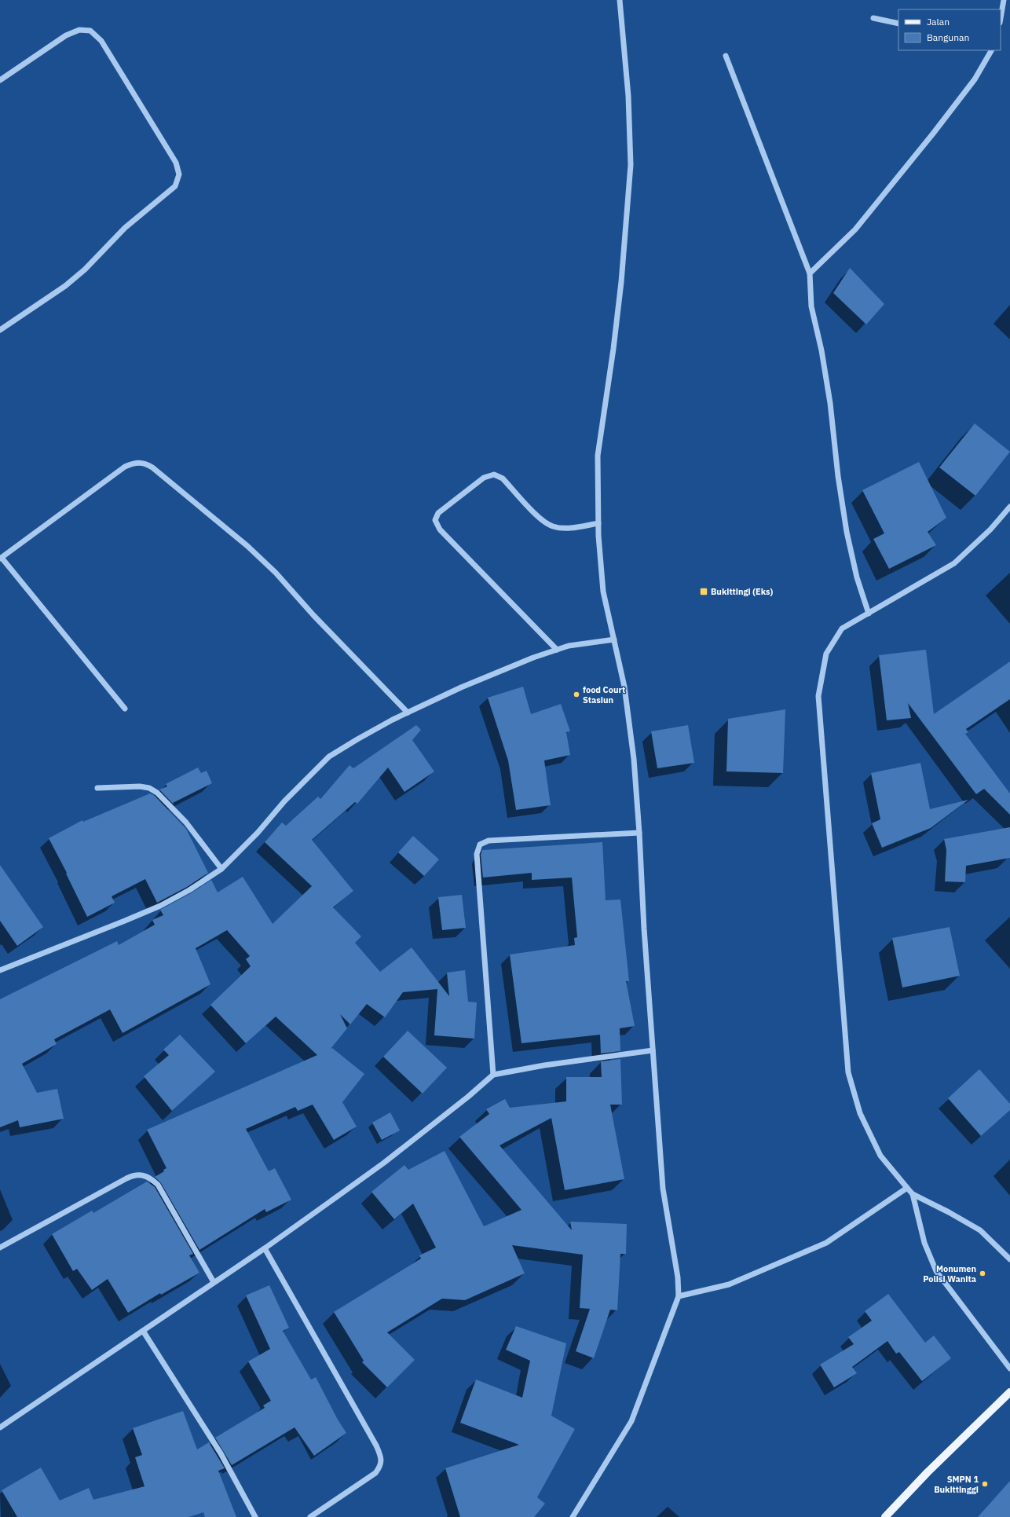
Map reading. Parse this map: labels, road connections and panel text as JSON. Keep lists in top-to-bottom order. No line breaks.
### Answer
{"places":{"transit":["Bukittingi (Eks)"],"other":["food Court Stasiun","Monumen Polisi Wanita","SMPN 1 Bukittinggi"]},"legend":["Jalan","Bangunan"]}
